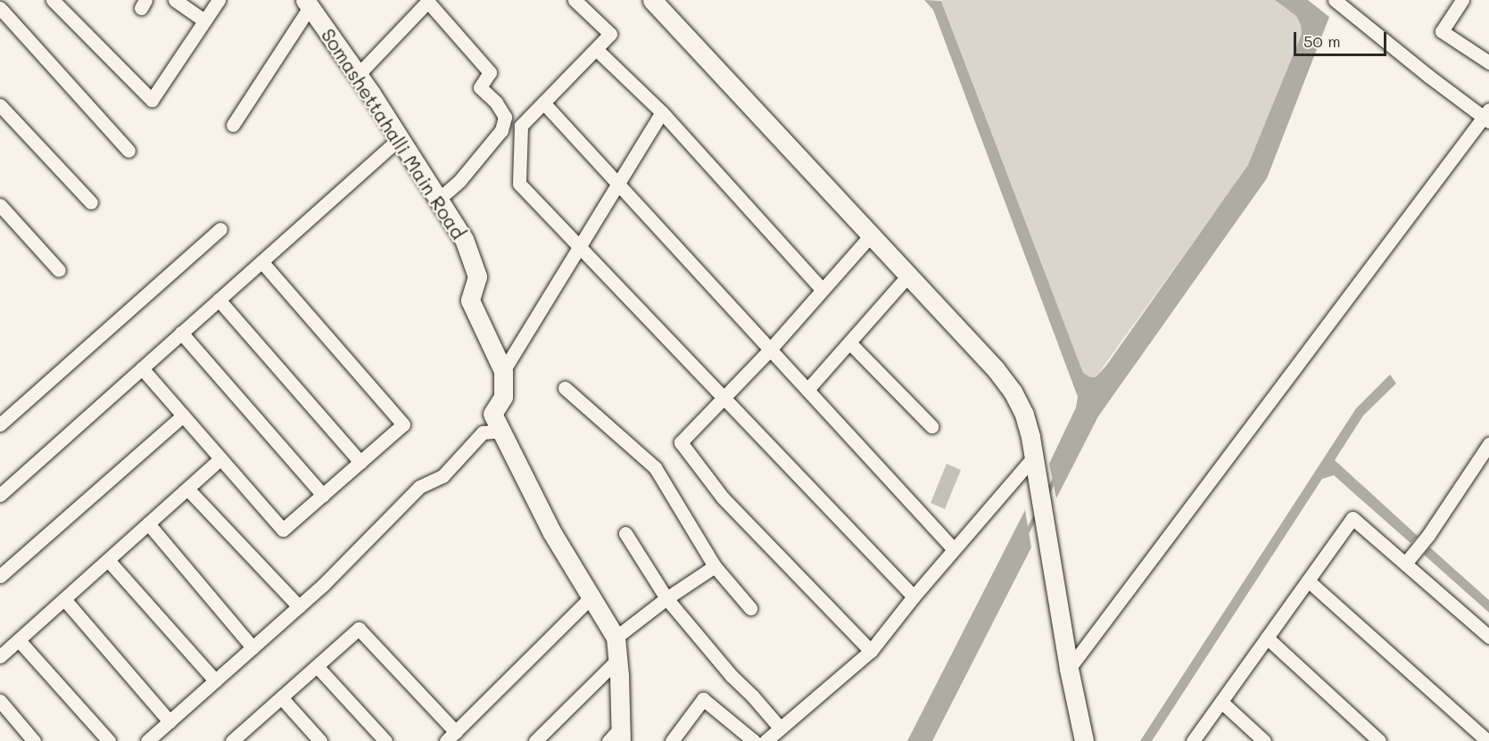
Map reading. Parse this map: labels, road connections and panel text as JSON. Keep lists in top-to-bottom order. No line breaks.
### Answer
{"streets":{"street":["Somashettahalli Main Road"]},"scale_bar":"50 m"}
